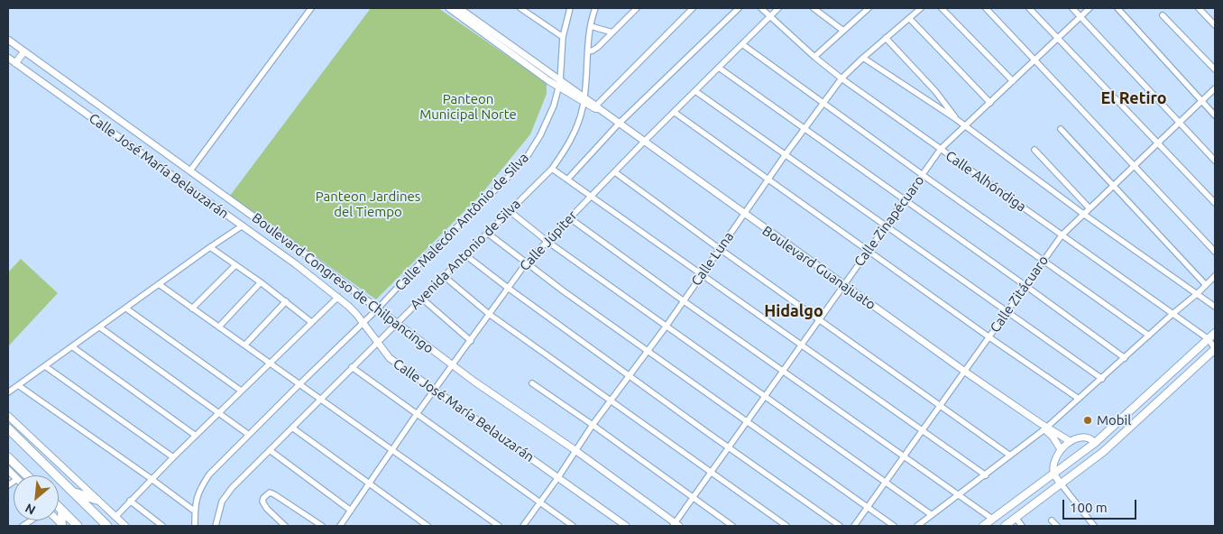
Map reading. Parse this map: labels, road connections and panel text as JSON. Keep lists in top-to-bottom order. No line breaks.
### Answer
{"streets":{"street":["Calle José María Belauzarán","Calle Alhóndiga","Calle Zinapécuaro","Calle Malecón Antônio de Silva","Calle Júpiter","Avenida Antonio de Silva","Calle Luna","Boulevard Guanajuato","Boulevard Congreso de Chilpancingo","Calle Zitácuaro"]},"crossings":[["Calle José María Belauzarán","Calle Malecón Antônio de Silva"],["Calle José María Belauzarán","Calle Júpiter"],["Calle José María Belauzarán","Avenida Antonio de Silva"],["Calle José María Belauzarán","Calle Luna"],["Calle Alhóndiga","Calle Zinapécuaro"],["Calle Alhóndiga","Calle Júpiter"],["Calle Alhóndiga","Calle Luna"],["Calle Alhóndiga","Calle Zitácuaro"],["Calle Zinapécuaro","Boulevard Guanajuato"],["Calle Zinapécuaro","Boulevard Congreso de Chilpancingo"],["Calle Malecón Antônio de Silva","Boulevard Guanajuato"],["Calle Malecón Antônio de Silva","Boulevard Congreso de Chilpancingo"],["Calle Júpiter","Boulevard Guanajuato"],["Calle Júpiter","Boulevard Congreso de Chilpancingo"],["Avenida Antonio de Silva","Boulevard Guanajuato"],["Avenida Antonio de Silva","Boulevard Congreso de Chilpancingo"],["Calle Luna","Boulevard Guanajuato"],["Calle Luna","Boulevard Congreso de Chilpancingo"],["Boulevard Guanajuato","Calle Zitácuaro"]],"districts":["El Retiro","Hidalgo"],"parks":["Panteon Municipal Norte","Panteon Jardines del Tiempo"],"places":["Mobil"],"scale_bar":"100 m","north":"bottom left"}
